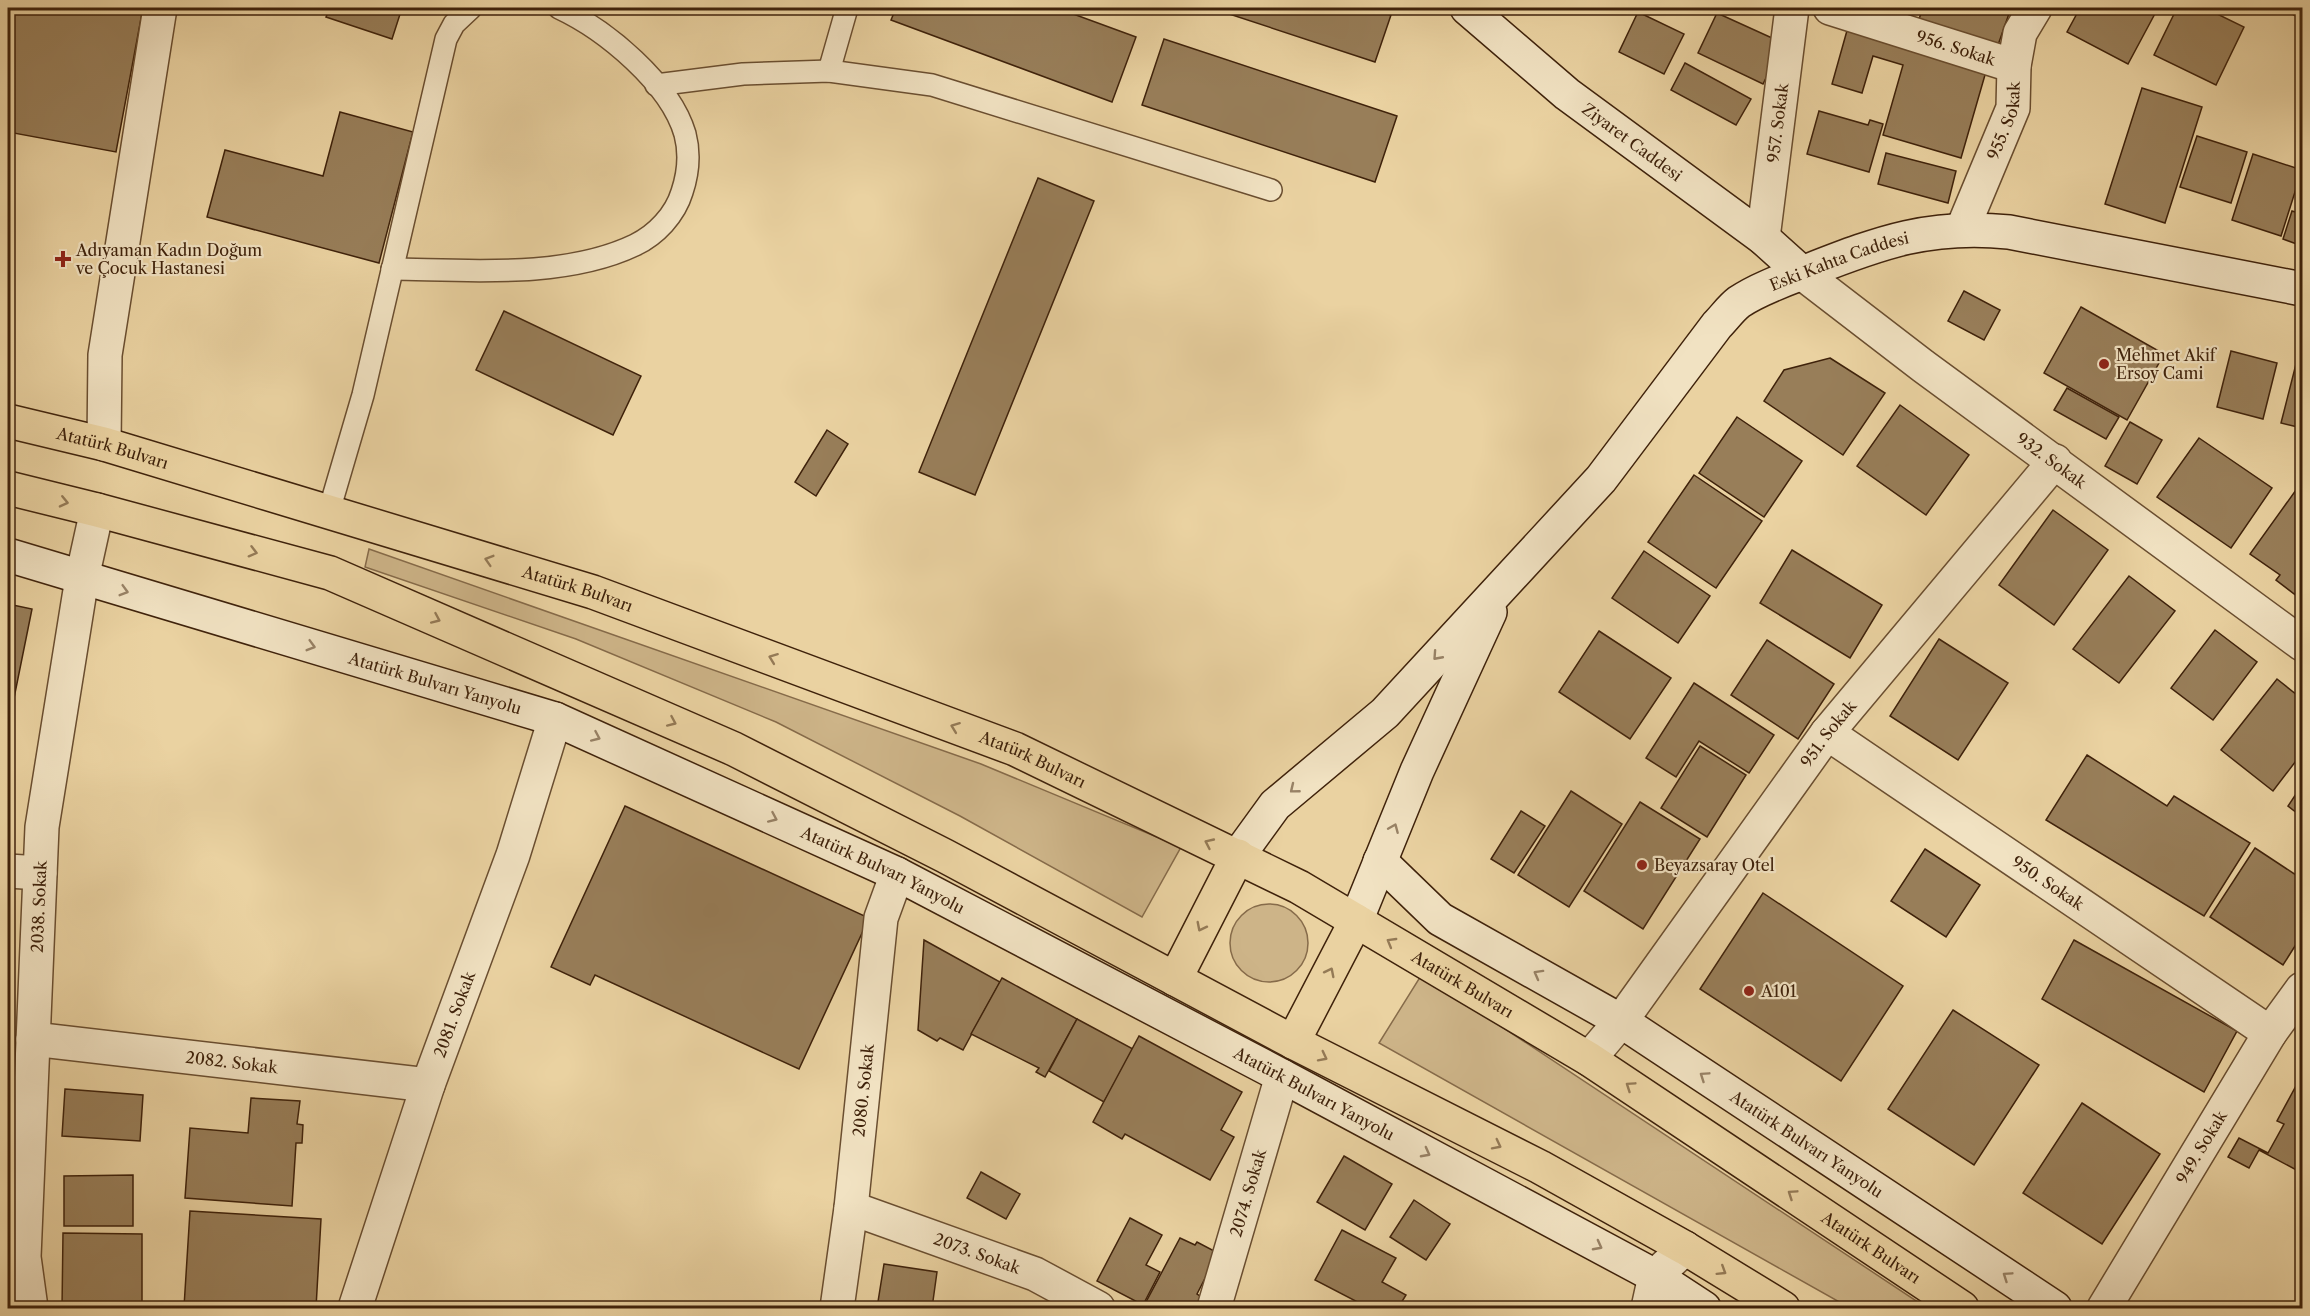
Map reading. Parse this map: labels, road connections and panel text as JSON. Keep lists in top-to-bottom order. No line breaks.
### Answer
{"streets":{"highway":["Atatürk Bulvarı"],"street":["956. Sokak","955. Sokak","957. Sokak","Ziyaret Caddesi","Eski Kahta Caddesi","932. Sokak","Atatürk Bulvarı Yanyolu","951. Sokak","950. Sokak","2038. Sokak","2081. Sokak","2082. Sokak","2080. Sokak","949. Sokak","2074. Sokak","2073. Sokak"]},"crossings":[["956. Sokak","955. Sokak"],["955. Sokak","Eski Kahta Caddesi"],["957. Sokak","Ziyaret Caddesi"],["Ziyaret Caddesi","Eski Kahta Caddesi"],["Ziyaret Caddesi","932. Sokak"],["Eski Kahta Caddesi","Atatürk Bulvarı"],["Eski Kahta Caddesi","932. Sokak"],["Atatürk Bulvarı","951. Sokak"],["932. Sokak","951. Sokak"],["Atatürk Bulvarı Yanyolu","951. Sokak"],["Atatürk Bulvarı Yanyolu","2038. Sokak"],["Atatürk Bulvarı Yanyolu","2081. Sokak"],["Atatürk Bulvarı Yanyolu","2080. Sokak"],["Atatürk Bulvarı Yanyolu","2074. Sokak"],["951. Sokak","950. Sokak"],["950. Sokak","949. Sokak"],["2038. Sokak","2082. Sokak"],["2081. Sokak","2082. Sokak"],["2080. Sokak","2073. Sokak"]],"places":{"health":["Adıyaman Kadın Doğum ve Çocuk Hastanesi"],"other":["Mehmet Akif Ersoy Cami","Beyazsaray Otel","A101"]}}
